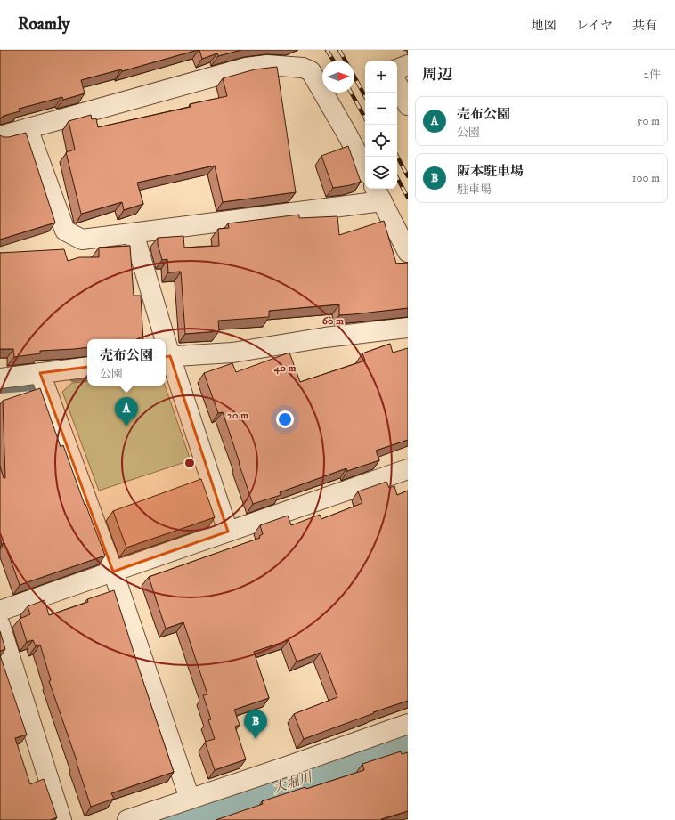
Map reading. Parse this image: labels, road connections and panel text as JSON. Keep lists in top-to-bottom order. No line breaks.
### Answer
{"water":["大堀川"],"north":"right","page":{"header":"Roamly","nav":["地図","レイヤ","共有"],"heading":["周辺","2件"],"map_buttons":["+","−"],"list":[{"mark":"A","name":"売布公園","note":"公園","value":"50 m"},{"mark":"B","name":"阪本駐車場","note":"駐車場","value":"100 m"}],"popup":["売布公園","公園"],"pins":["A","B"]},"rings":["60 m","40 m","20 m"]}
